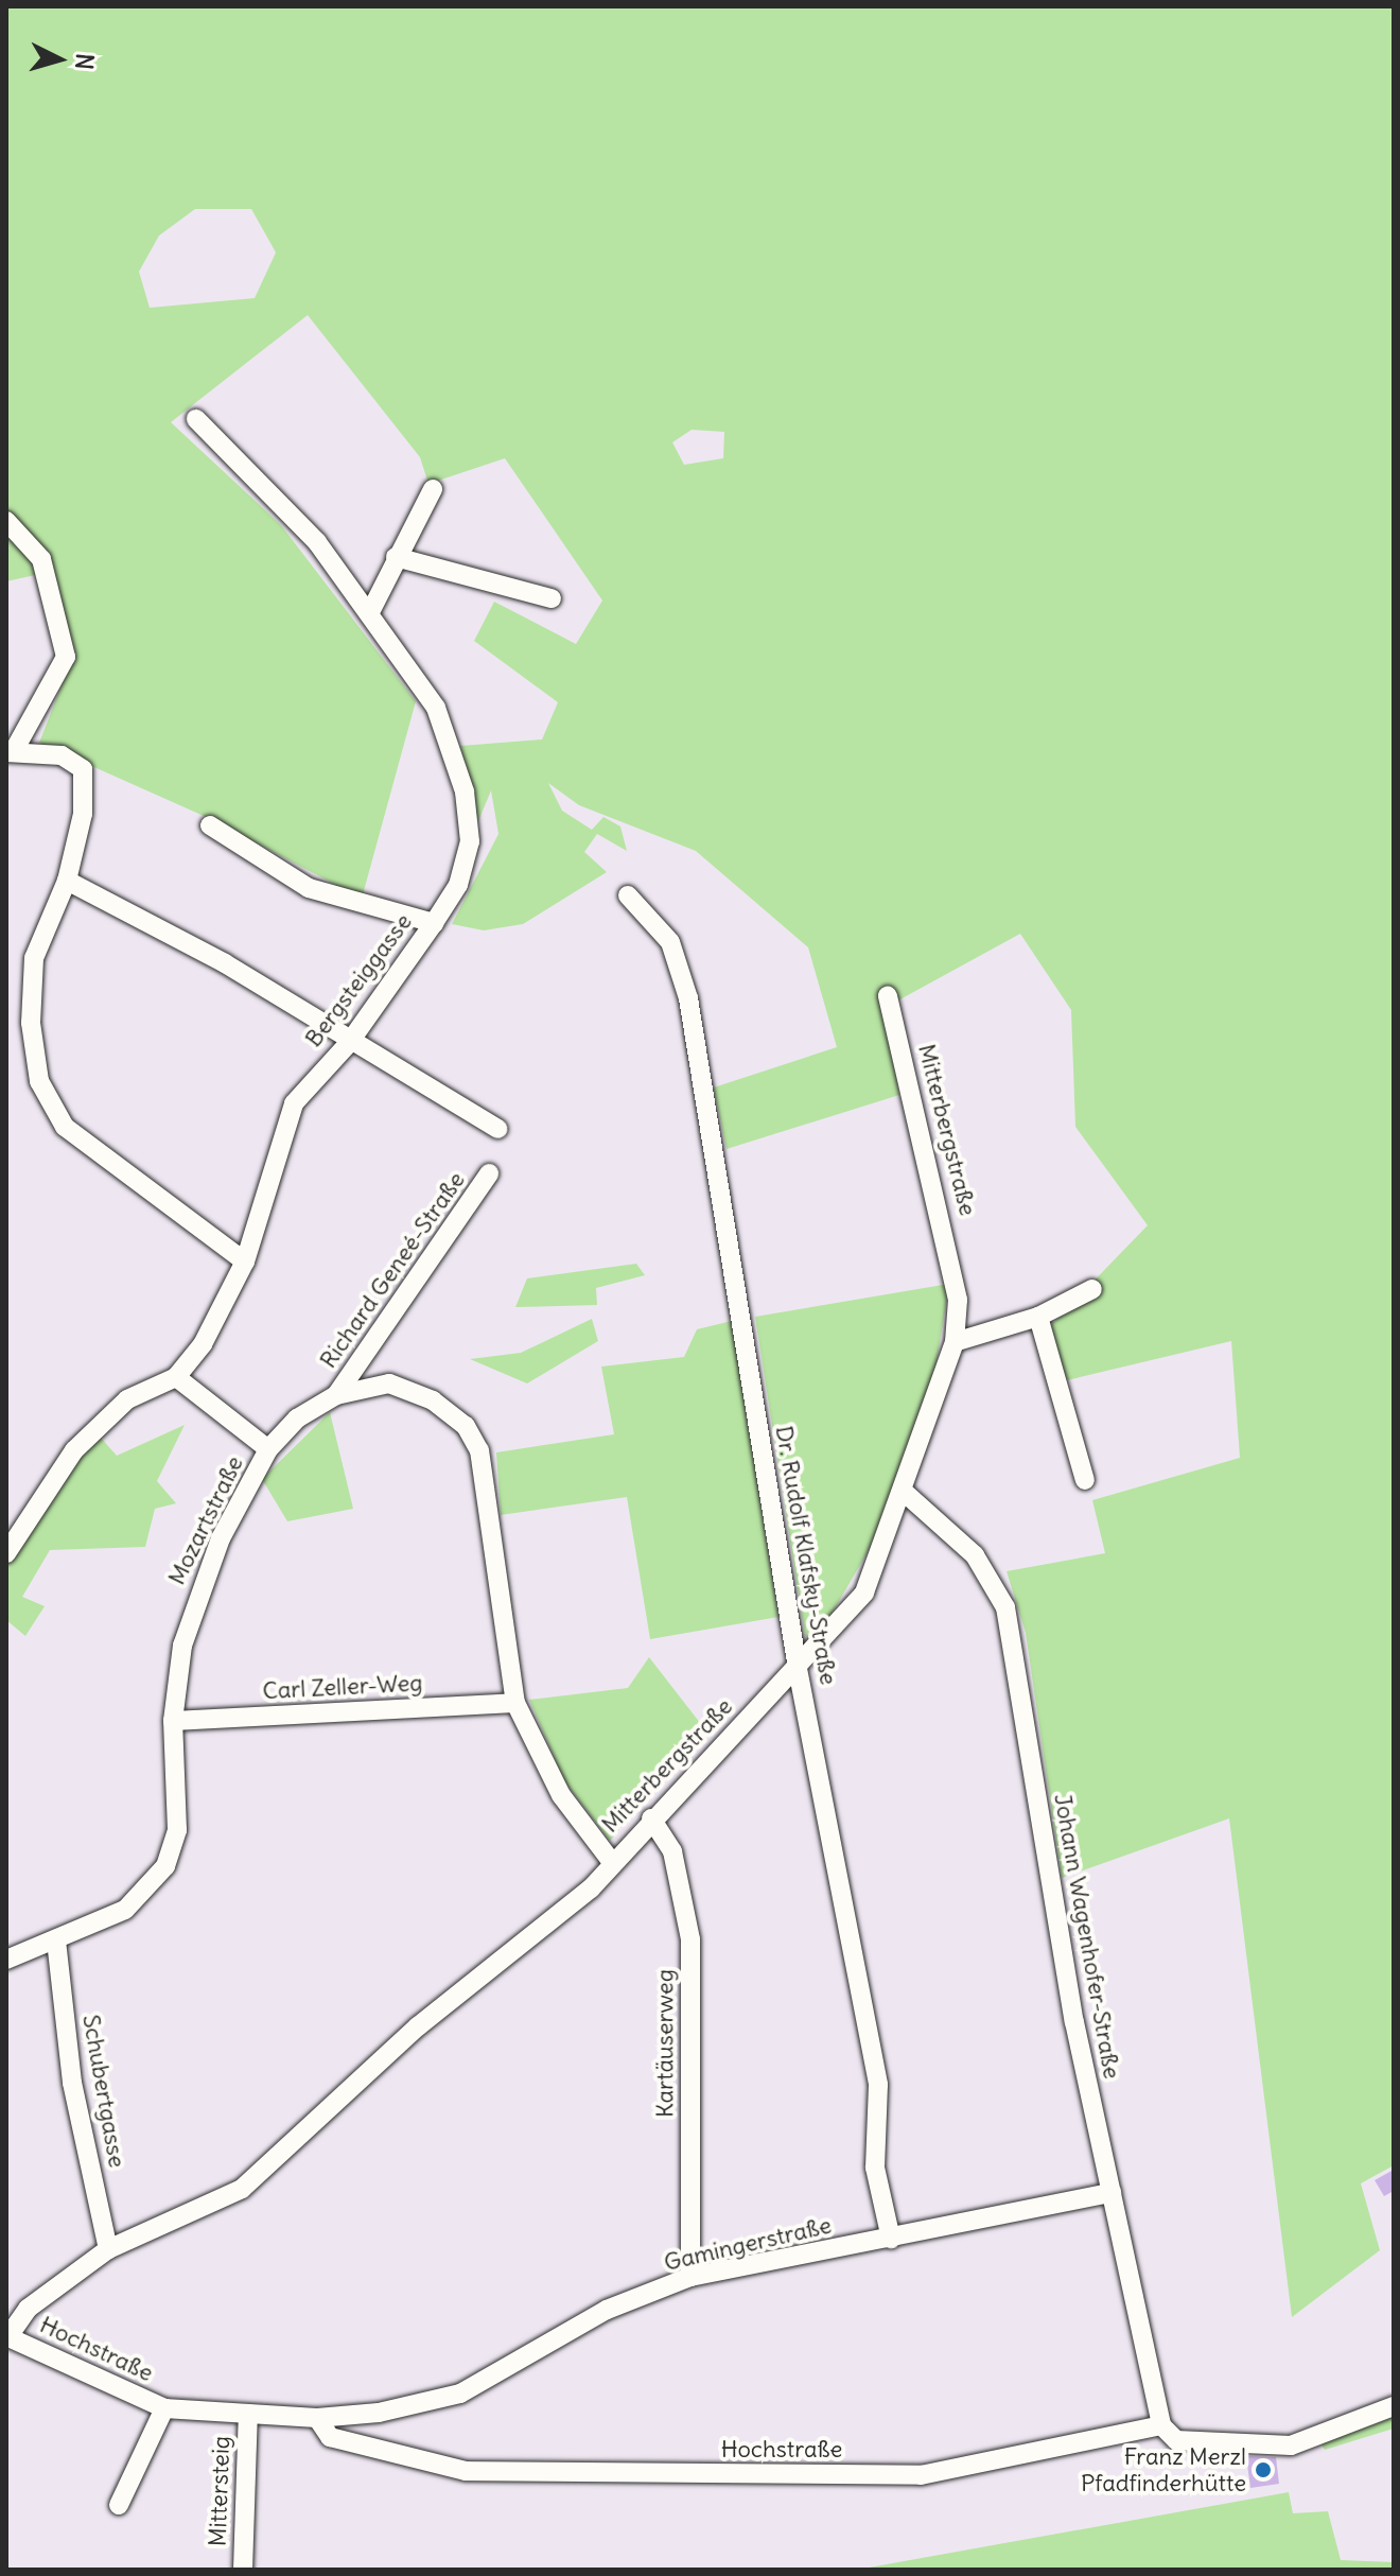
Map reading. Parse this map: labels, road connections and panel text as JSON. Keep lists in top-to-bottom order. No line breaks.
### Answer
{"streets":{"street":["Bergsteiggasse","Mitterbergstraße","Richard Geneé-Straße","Mozartstraße","Dr. Rudolf Klafsky-Straße","Carl Zeller-Weg","Johann Wagenhofer-Straße","Kartäuserweg","Schubertgasse","Gamingerstraße","Hochstraße","Mittersteig"]},"crossings":[["Mitterbergstraße","Dr. Rudolf Klafsky-Straße"],["Mitterbergstraße","Johann Wagenhofer-Straße"],["Mitterbergstraße","Kartäuserweg"],["Mitterbergstraße","Schubertgasse"],["Mitterbergstraße","Hochstraße"],["Richard Geneé-Straße","Mozartstraße"],["Mozartstraße","Carl Zeller-Weg"],["Mozartstraße","Schubertgasse"],["Dr. Rudolf Klafsky-Straße","Gamingerstraße"],["Johann Wagenhofer-Straße","Gamingerstraße"],["Johann Wagenhofer-Straße","Hochstraße"],["Kartäuserweg","Gamingerstraße"],["Gamingerstraße","Hochstraße"],["Hochstraße","Mittersteig"]],"places":["Franz Merzl Pfadfinderhütte"],"north":"right"}
